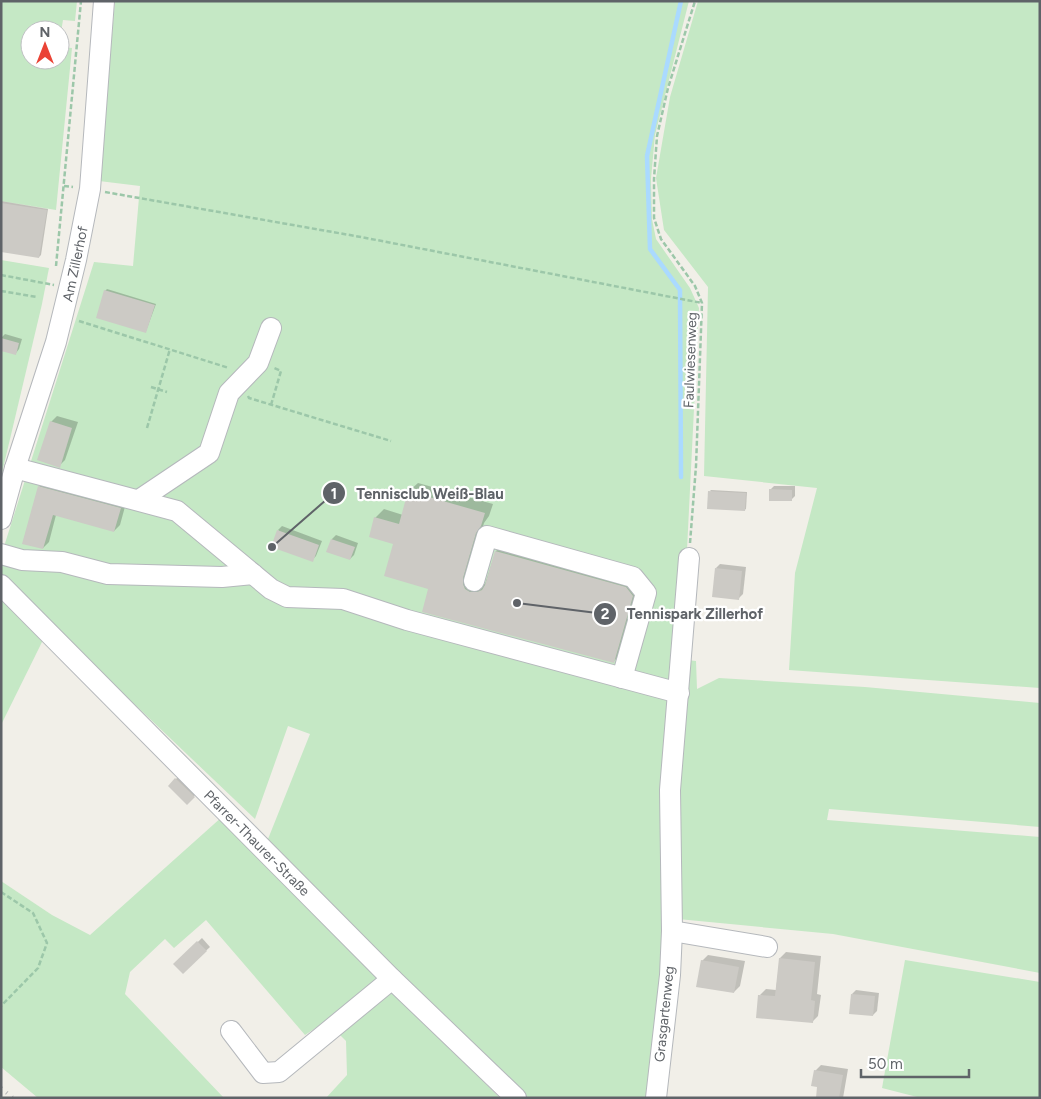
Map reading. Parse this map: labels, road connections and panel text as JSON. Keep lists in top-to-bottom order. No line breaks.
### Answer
{"streets":{"street":["Am Zillerhof","Pfarrer-Thaurer-Straße","Grasgartenweg"],"path":["Faulwiesenweg"]},"crossings":[["Faulwiesenweg","Grasgartenweg"]],"places":["Tennisclub Weiß-Blau","Tennispark Zillerhof"],"scale_bar":"50 m","north":"top"}
